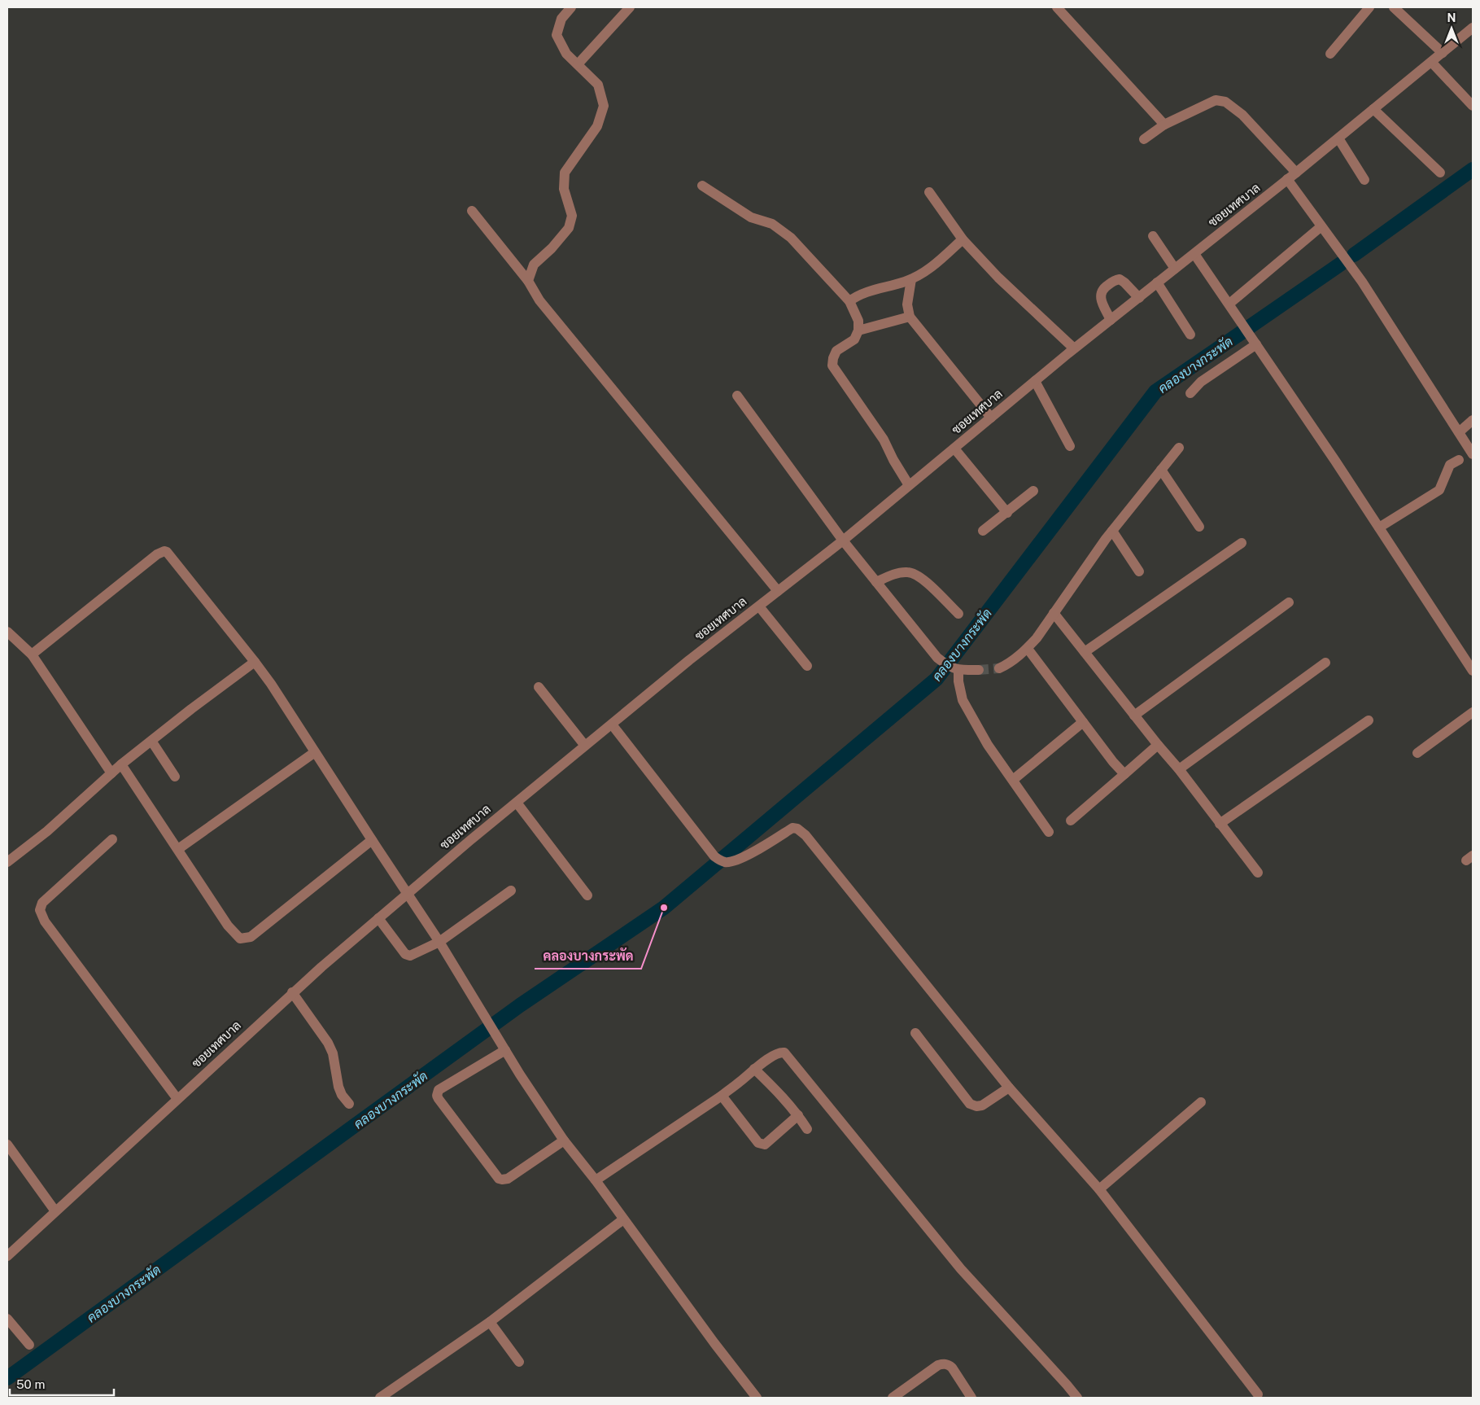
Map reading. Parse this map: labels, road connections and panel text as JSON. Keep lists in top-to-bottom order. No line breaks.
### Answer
{"streets":{"street":["ซอยเทศบาล"]},"water":["คลองบางกระพัด"],"places":["คลองบางกระพัด"],"scale_bar":"50 m","north":"top"}
